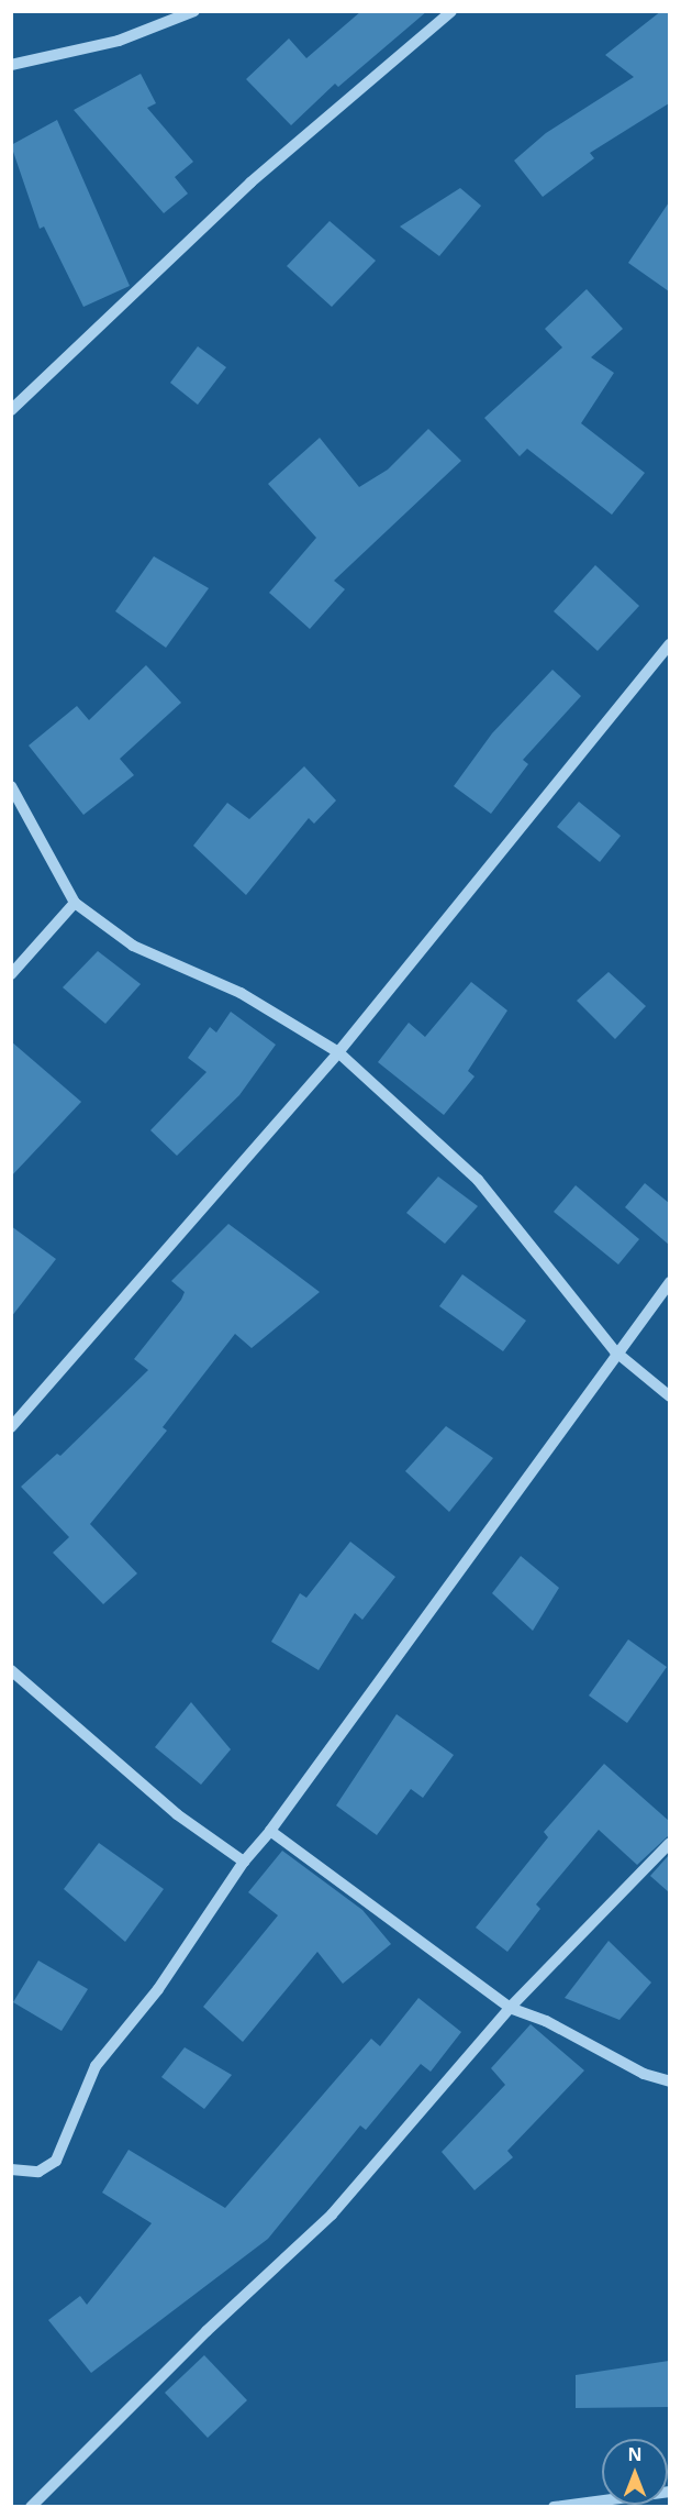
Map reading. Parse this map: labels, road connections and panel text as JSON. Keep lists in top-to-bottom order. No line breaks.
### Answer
{"north":"top"}
